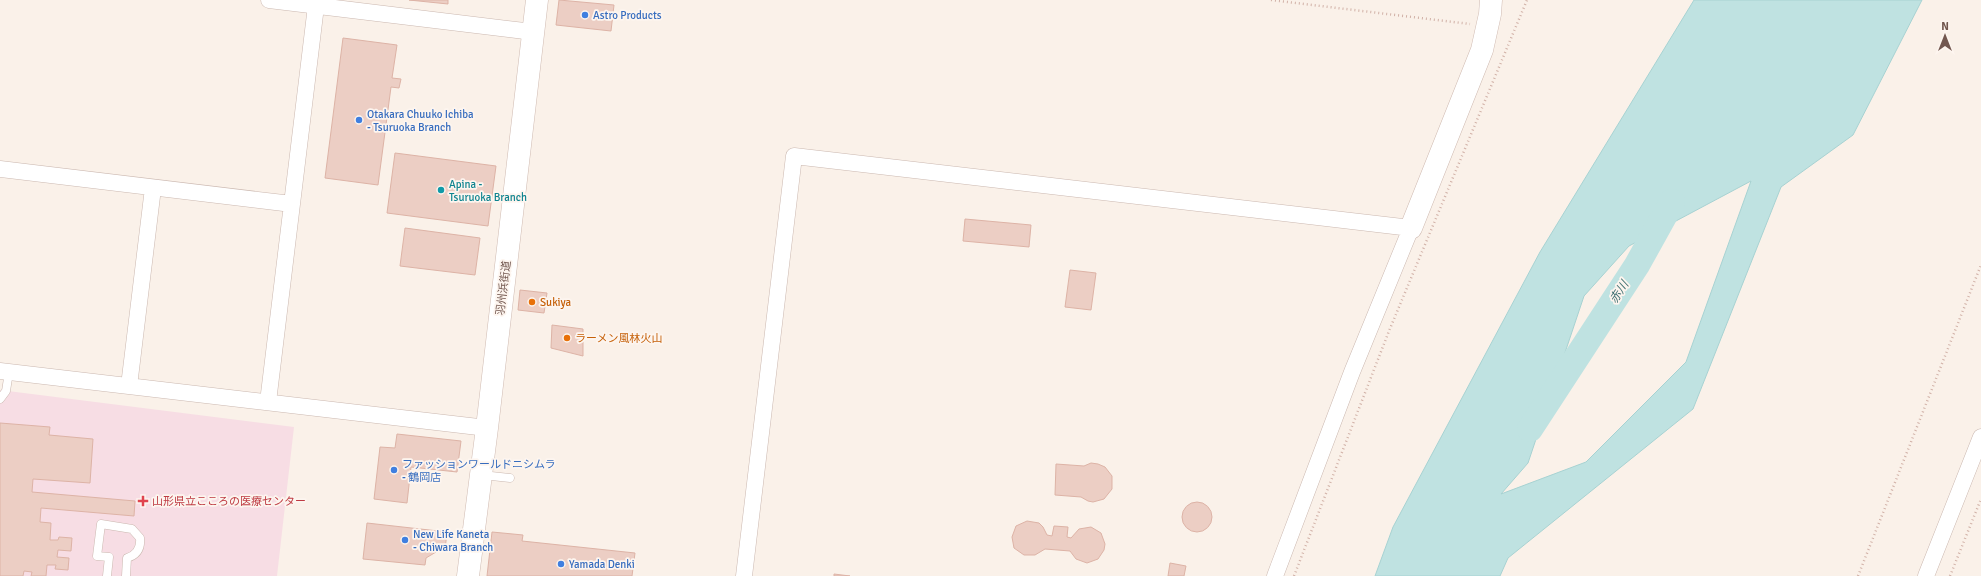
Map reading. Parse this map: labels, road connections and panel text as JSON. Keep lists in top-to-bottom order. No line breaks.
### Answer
{"streets":{"main road":["羽州浜街道"]},"water":["赤川"],"places":{"other":["Astro Products","Otakara Chuuko Ichiba - Tsuruoka Branch","Apina - Tsuruoka Branch","Sukiya","ラーメン風林火山","ファッションワールドニシムラ - 鶴岡店","New Life Kaneta - Chiwara Branch","Yamada Denki"],"health":["山形県立こころの医療センター"]},"north":"top"}
